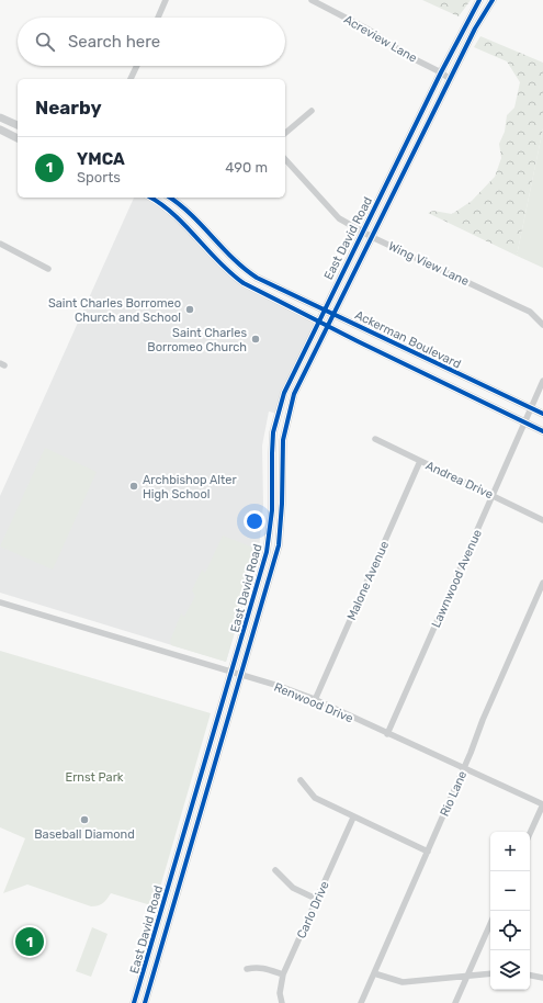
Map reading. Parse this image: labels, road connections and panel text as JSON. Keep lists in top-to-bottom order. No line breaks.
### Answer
{"streets":{"street":["Acreview Lane","East David Road","Wing View Lane","Ackerman Boulevard","Andrea Drive","Lawnwood Avenue","Malone Avenue","Renwood Drive","Rio Lane","Carlo Drive"]},"crossings":[["Acreview Lane","East David Road"],["East David Road","Wing View Lane"],["East David Road","Ackerman Boulevard"],["East David Road","Renwood Drive"],["Ackerman Boulevard","Lawnwood Avenue"],["Andrea Drive","Lawnwood Avenue"],["Andrea Drive","Malone Avenue"],["Lawnwood Avenue","Renwood Drive"],["Malone Avenue","Renwood Drive"],["Renwood Drive","Rio Lane"]],"parks":["Ernst Park"],"places":["Saint Charles Borromeo Church and School","Saint Charles Borromeo Church","Archbishop Alter High School","Baseball Diamond"],"page":{"search":"Search here","heading":"Nearby","list":[{"mark":"1","name":"YMCA","note":"Sports","value":"490 m"}],"map_buttons":["+","−"],"pins":"1"}}
